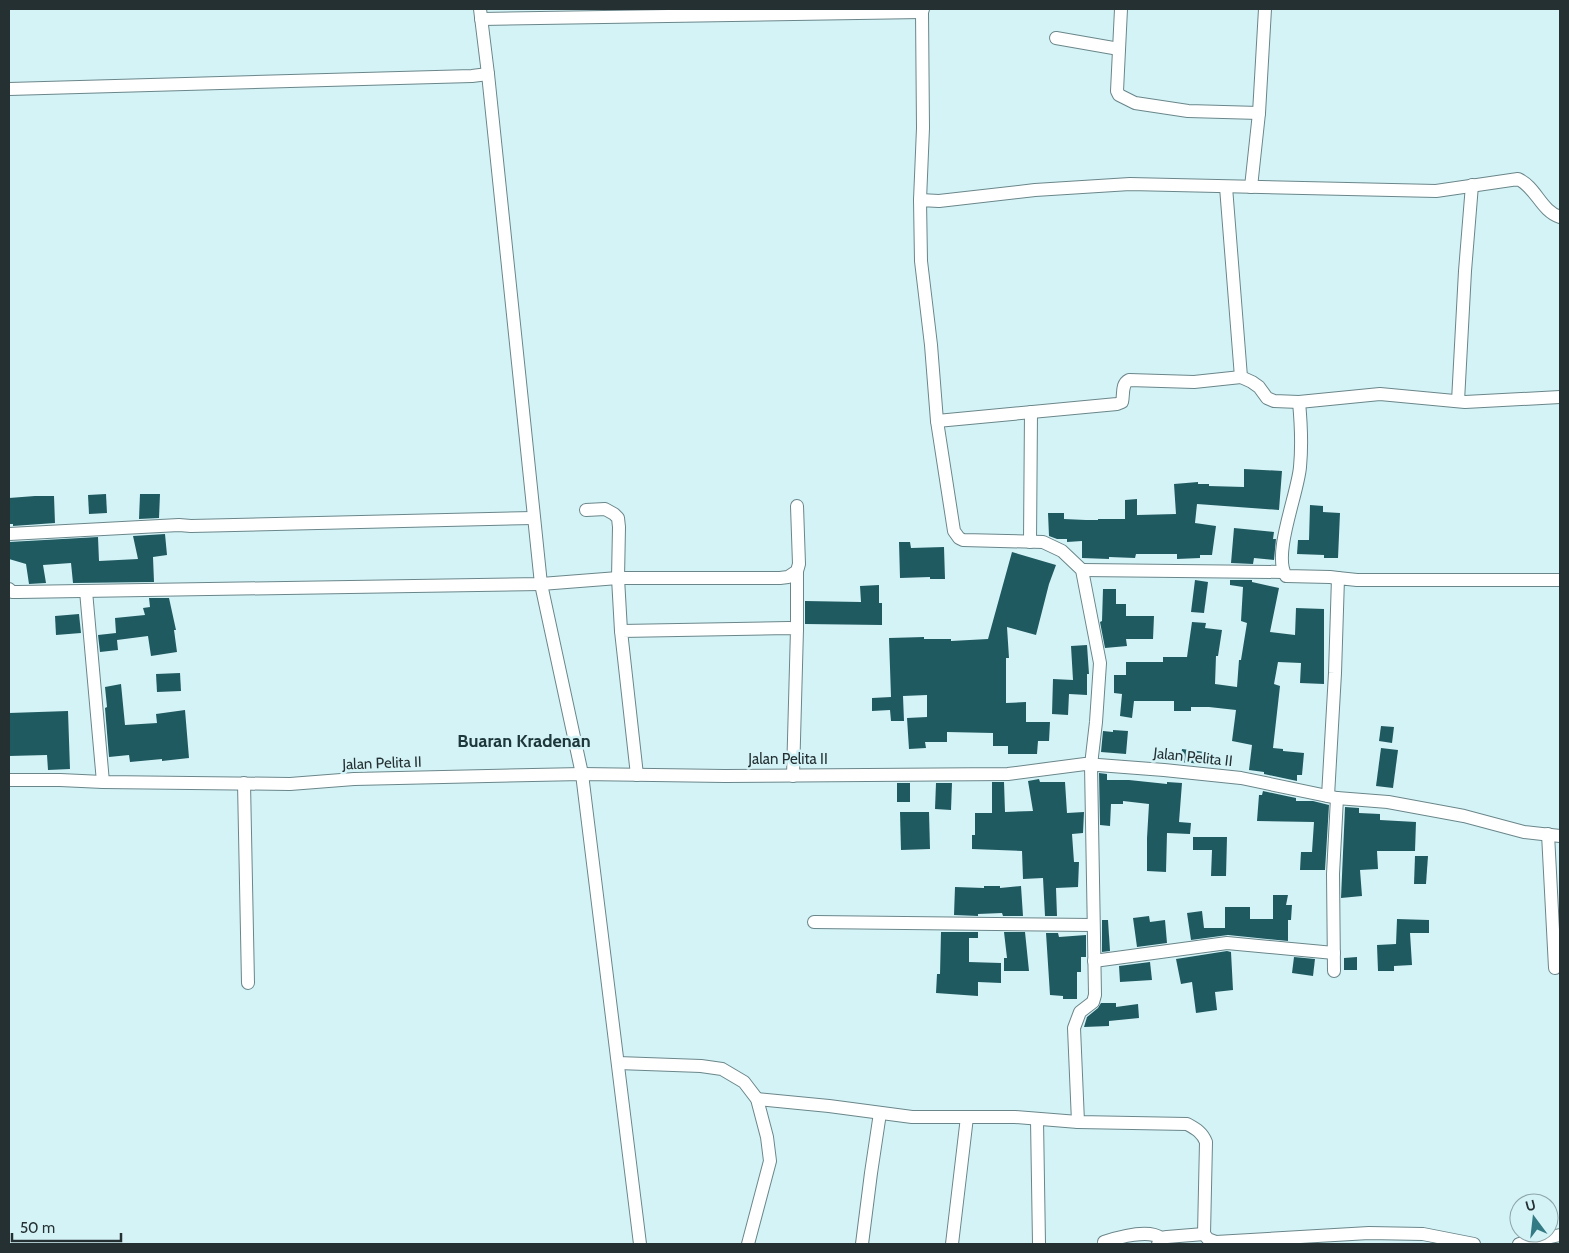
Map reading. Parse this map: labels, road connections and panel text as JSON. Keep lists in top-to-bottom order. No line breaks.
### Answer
{"streets":{"street":["Jalan Pelita II"]},"districts":["Buaran Kradenan"],"scale_bar":"50 m","north":"top"}
